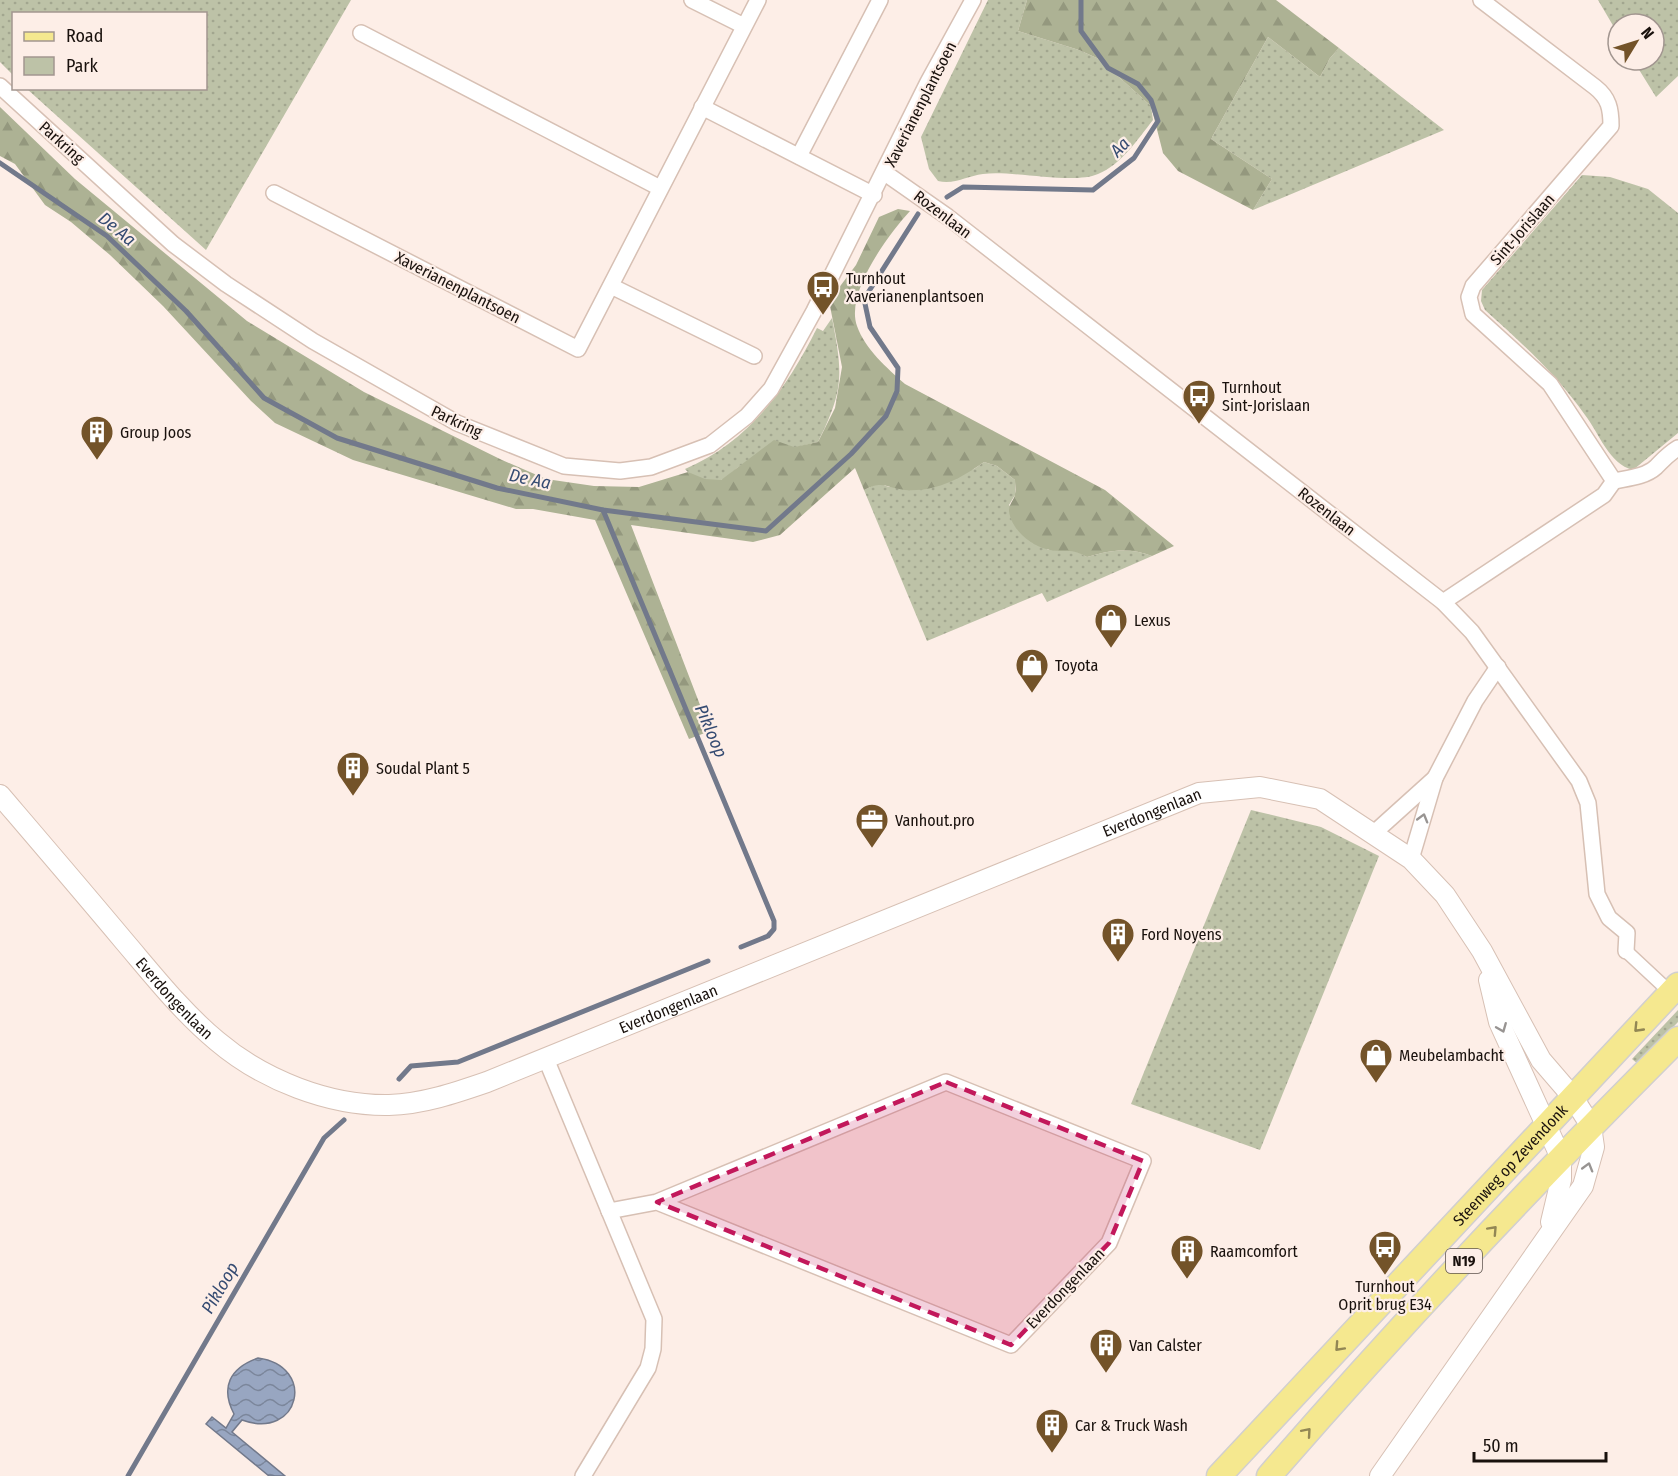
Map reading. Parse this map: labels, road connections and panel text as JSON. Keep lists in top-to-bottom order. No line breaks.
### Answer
{"streets":{"main road":["Steenweg op Zevendonk","N19"],"street":["Xaverianenplantsoen","Parkring","Rozenlaan","Sint-Jorislaan","Everdongenlaan"]},"crossings":[["Xaverianenplantsoen","Parkring"],["Xaverianenplantsoen","Rozenlaan"],["Everdongenlaan","Steenweg op Zevendonk"]],"water":["Aa","De Aa","Pikloop"],"places":{"bus stop":["Turnhout Xaverianenplantsoen","Turnhout Sint-Jorislaan","Turnhout Oprit brug E34"],"building":["Group Joos","Soudal Plant 5","Ford Noyens","Raamcomfort","Van Calster","Car & Truck Wash"],"shop":["Lexus","Toyota","Meubelambacht"],"office":["Vanhout.pro"]},"legend":["Road","Park"],"scale_bar":"50 m","north":"top right"}
